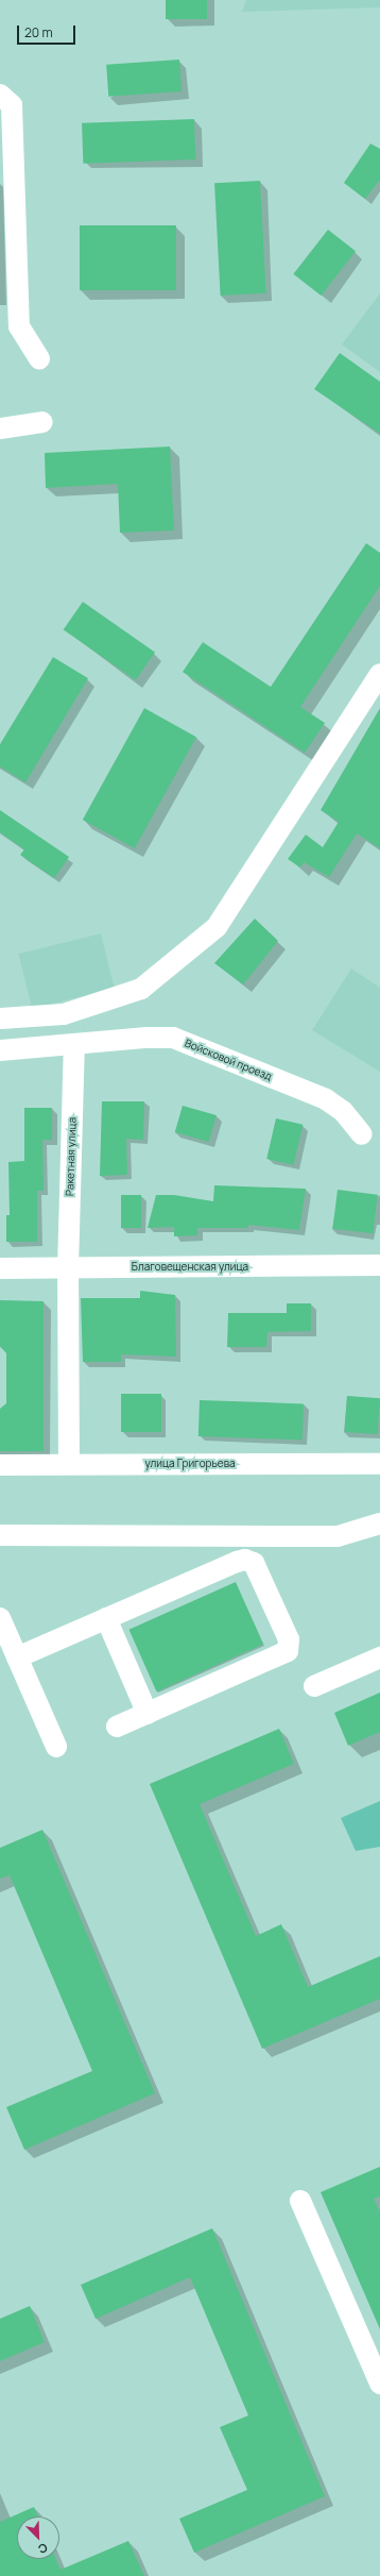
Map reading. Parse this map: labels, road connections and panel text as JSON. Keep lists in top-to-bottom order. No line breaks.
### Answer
{"streets":{"street":["Войсковой проезд","Ракетная улица","Благовещенская улица","улица Григорьева"]},"crossings":[["Войсковой проезд","Ракетная улица"],["Ракетная улица","Благовещенская улица"],["Ракетная улица","улица Григорьева"]],"scale_bar":"20 m","north":"bottom right"}
